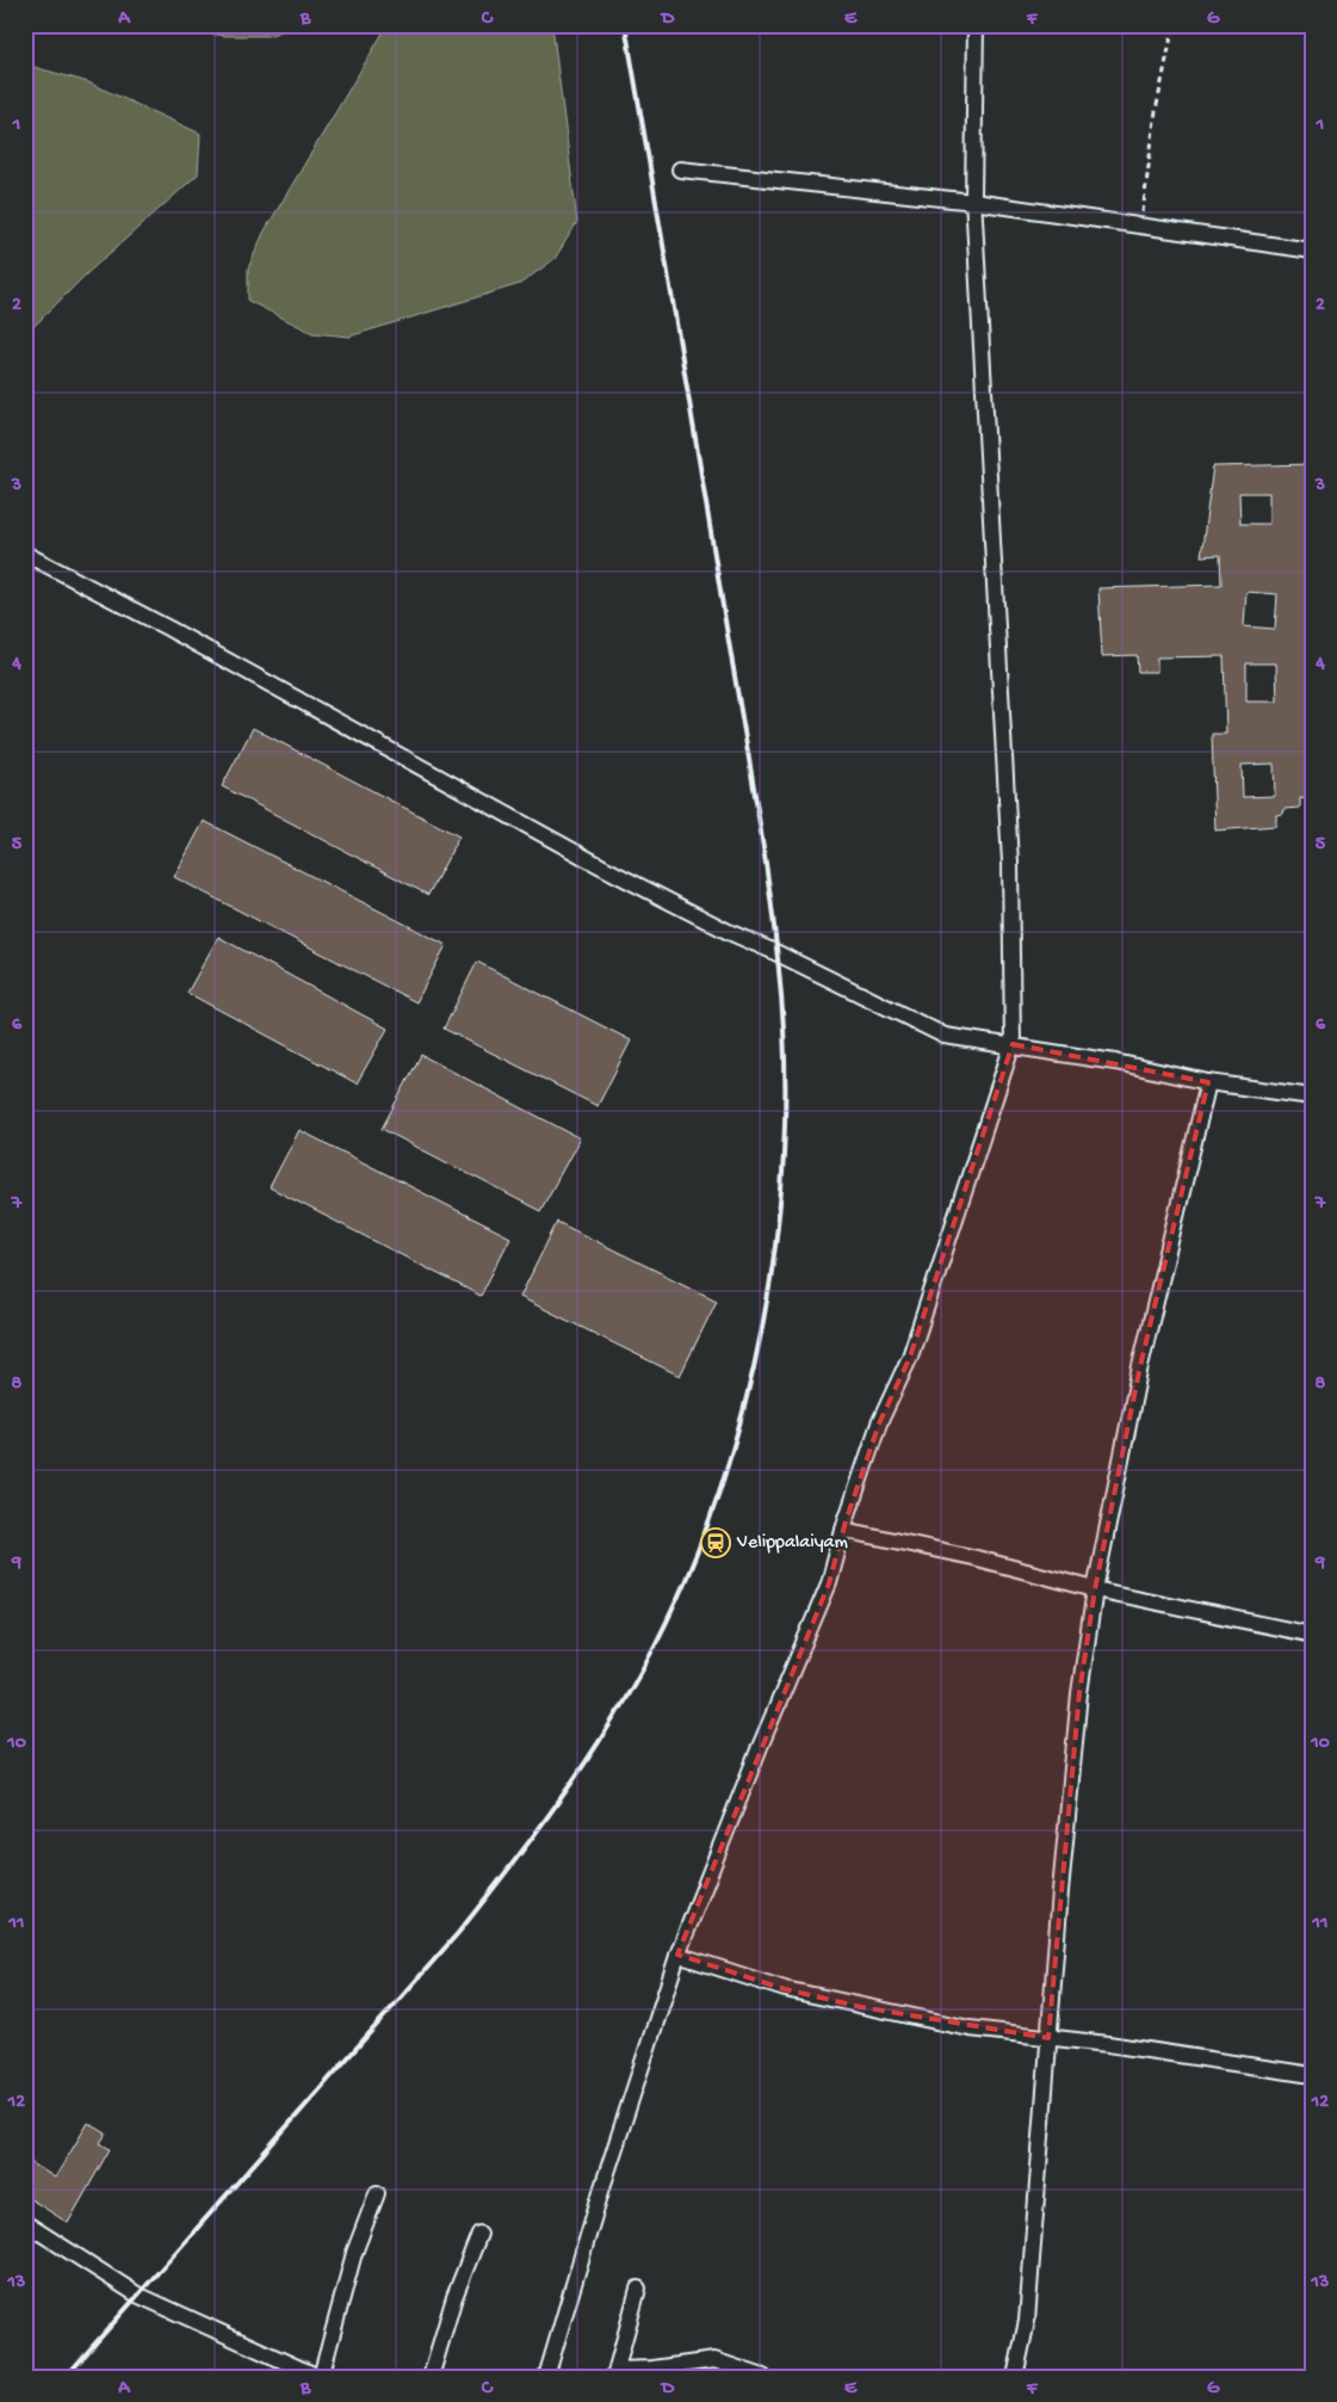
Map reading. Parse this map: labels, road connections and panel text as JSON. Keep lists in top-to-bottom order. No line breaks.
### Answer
{"places":{"station":["Velippalaiyam"]},"grid":{"columns":["A","B","C","D","E","F","G"],"rows":["1","2","3","4","5","6","7","8","9","10","11","12","13"]}}
